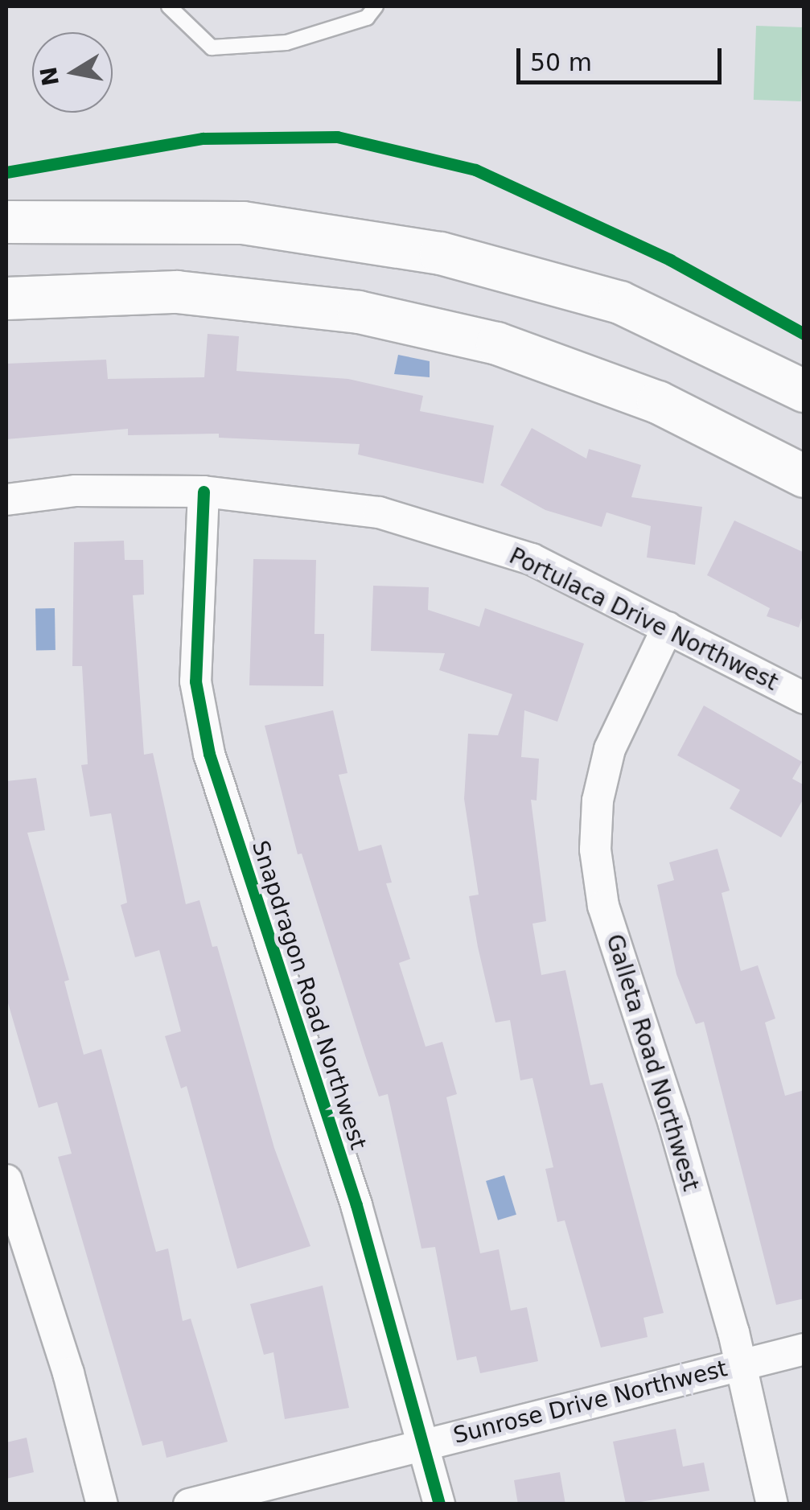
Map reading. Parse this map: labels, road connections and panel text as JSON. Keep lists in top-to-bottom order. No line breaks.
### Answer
{"streets":{"street":["Portulaca Drive Northwest","Snapdragon Road Northwest","Galleta Road Northwest","Sunrose Drive Northwest"]},"crossings":[["Portulaca Drive Northwest","Snapdragon Road Northwest"],["Portulaca Drive Northwest","Galleta Road Northwest"],["Snapdragon Road Northwest","Sunrose Drive Northwest"],["Galleta Road Northwest","Sunrose Drive Northwest"]],"scale_bar":"50 m","north":"left"}
